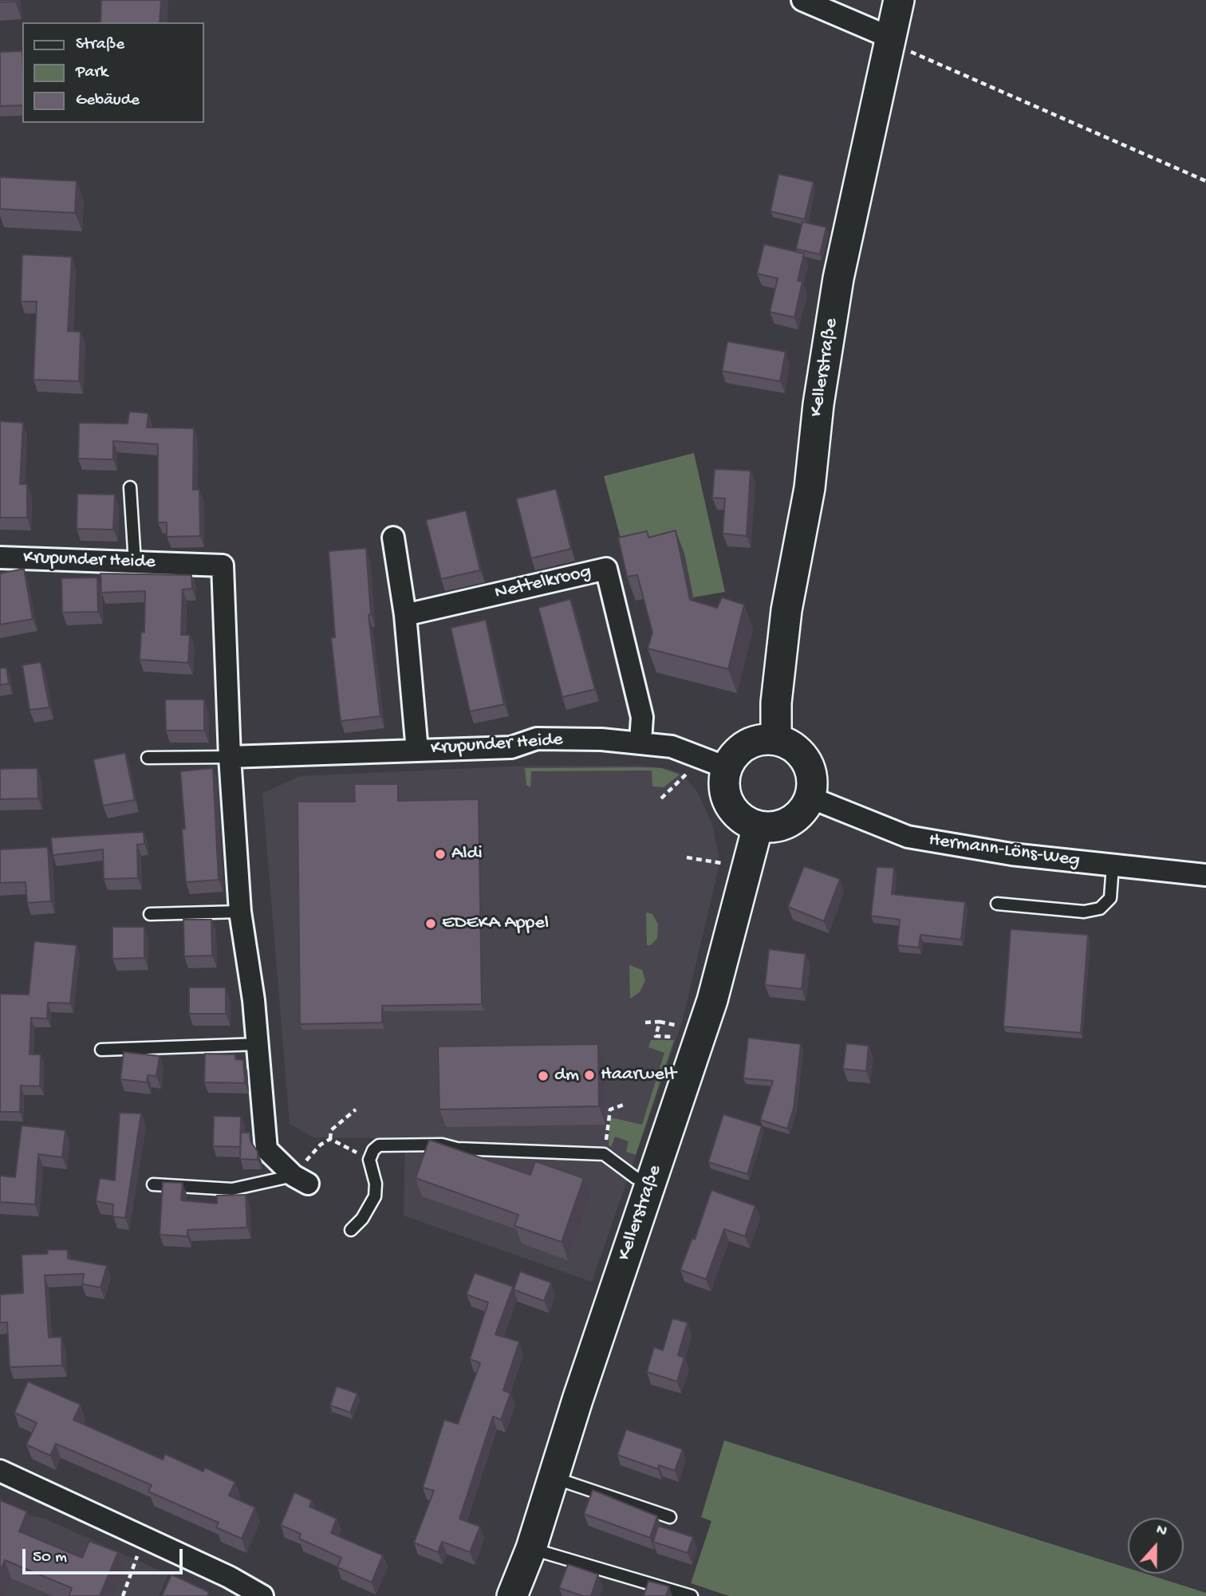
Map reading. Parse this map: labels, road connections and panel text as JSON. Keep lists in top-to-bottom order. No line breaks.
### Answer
{"streets":{"main road":["Kellerstraße"],"street":["Krupunder Heide","Nettelkroog","Hermann-Löns-Weg"]},"crossings":[["Kellerstraße","Krupunder Heide"],["Kellerstraße","Hermann-Löns-Weg"],["Krupunder Heide","Nettelkroog"],["Krupunder Heide","Hermann-Löns-Weg"]],"places":["Aldi","EDEKA Appel","Haarwelt","dm"],"legend":["Straße","Park","Gebäude"],"scale_bar":"50 m","north":"top"}
